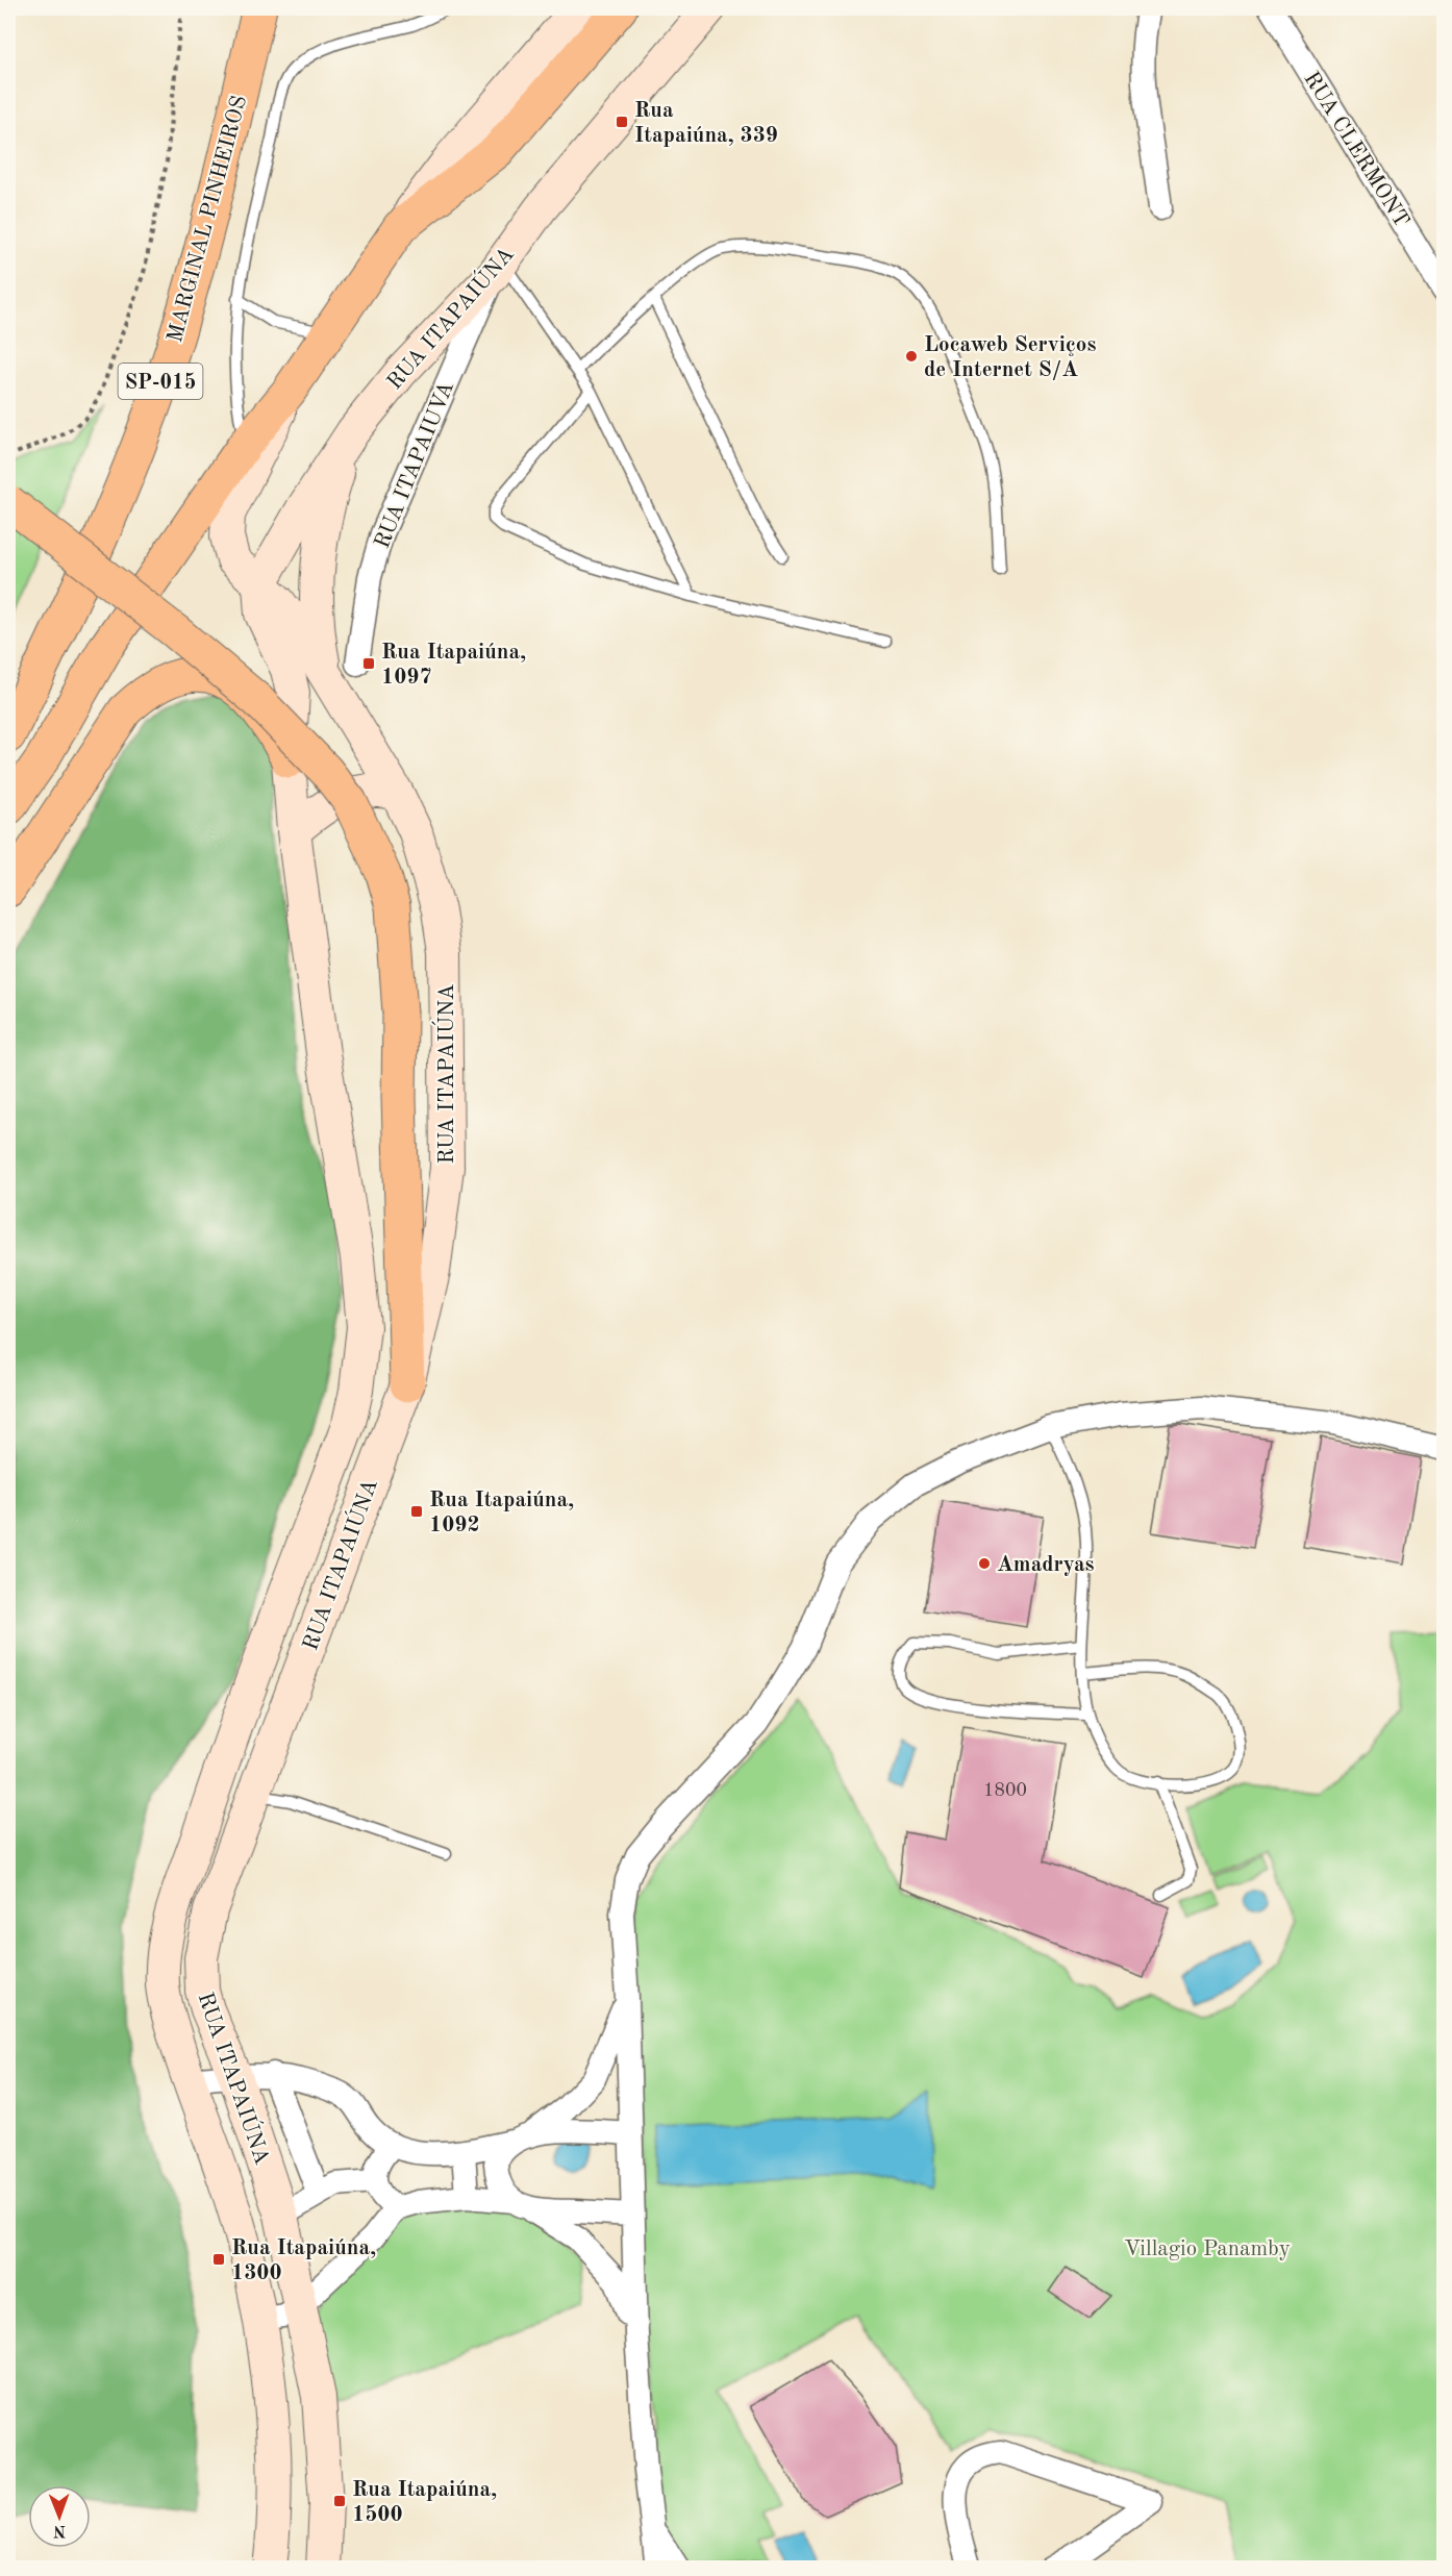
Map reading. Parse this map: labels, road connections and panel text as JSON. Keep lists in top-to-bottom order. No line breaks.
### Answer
{"streets":{"highway":["MARGINAL PINHEIROS","SP-015"],"main road":["RUA ITAPAIÚNA"],"street":["RUA CLERMONT","RUA ITAPAIUVA"]},"crossings":[["RUA ITAPAIÚNA","RUA ITAPAIUVA"]],"parks":["Villagio Panamby"],"places":{"transit":["Rua Itapaiúna, 339","Rua Itapaiúna, 1097","Rua Itapaiúna, 1092","Rua Itapaiúna, 1300","Rua Itapaiúna, 1500"],"other":["Locaweb Serviços de Internet S/A","Amadryas"]},"house_numbers":["1800"],"north":"bottom"}
